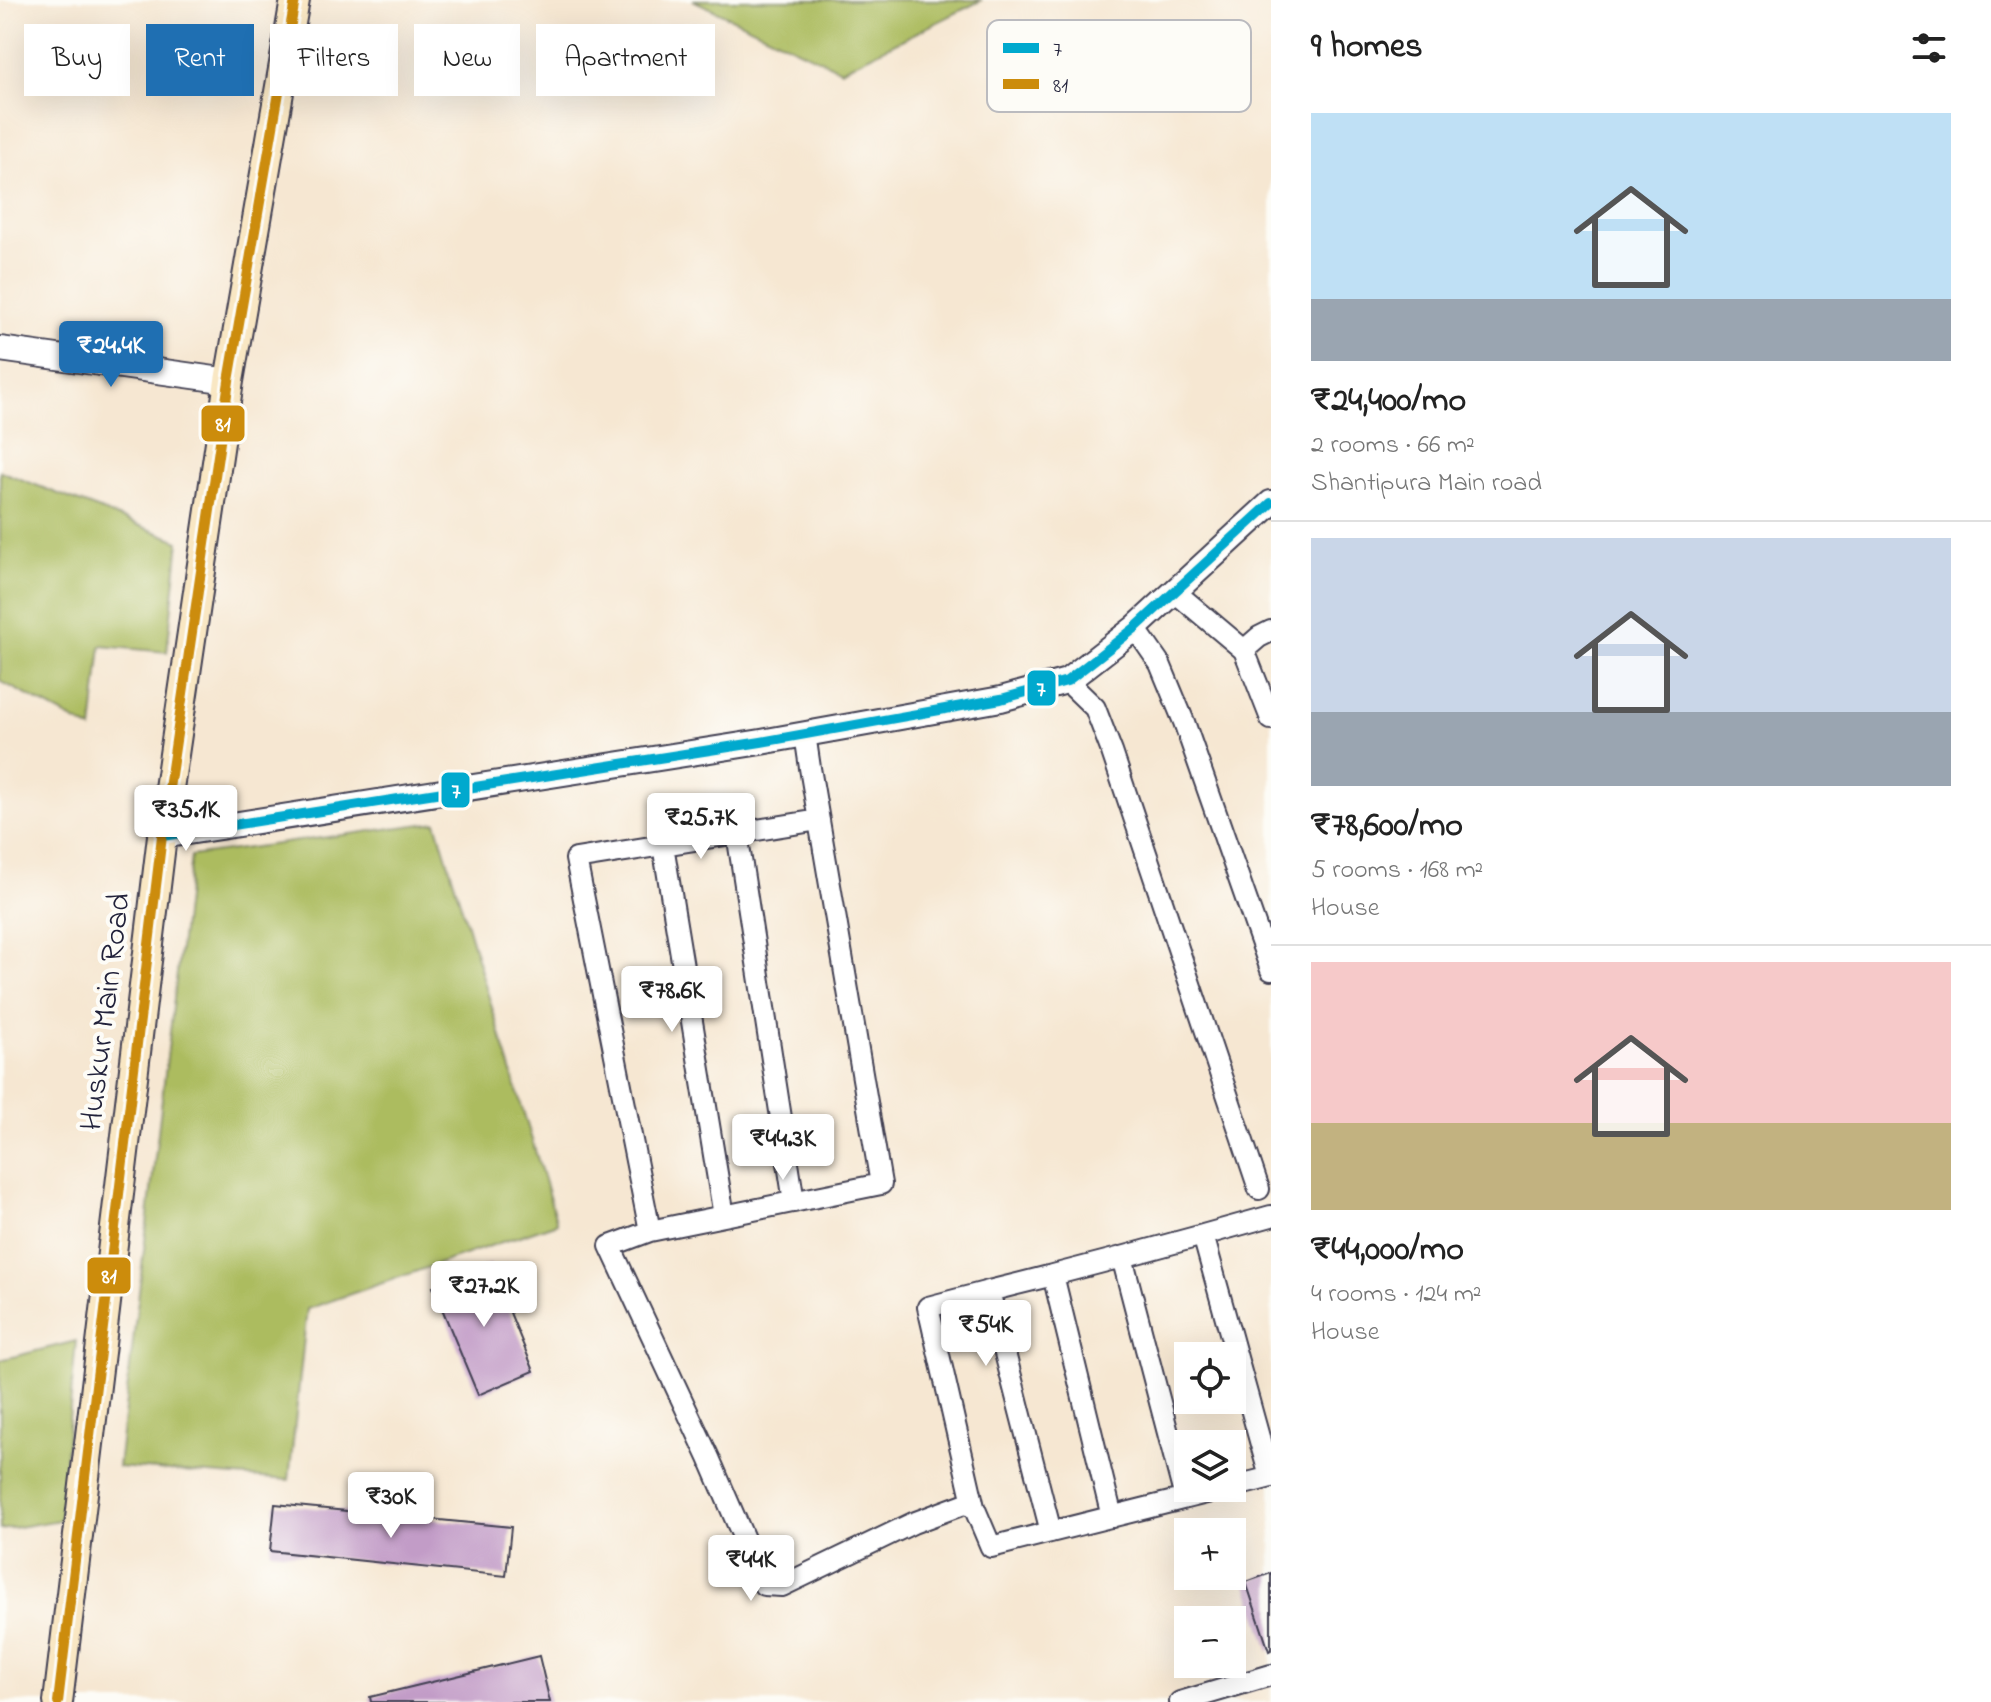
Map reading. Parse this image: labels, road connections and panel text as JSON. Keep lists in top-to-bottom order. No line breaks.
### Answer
{"streets":{"main road":["Huskur Main Road"]},"lines":["transit line 81","transit line 7"],"legend":["7","81"],"page":{"heading":"9 homes","chip":["Buy","Rent","Filters","New","Apartment"],"list":[{"name":"₹24,400/mo","note":"2 rooms · 66 m² · Shantipura Main road"},{"name":"₹78,600/mo","note":"5 rooms · 168 m² · House"},{"name":"₹44,000/mo","note":"4 rooms · 124 m² · House"}],"price":["₹24.4K","₹35.1K","₹25.7K","₹78.6K","₹44.3K","₹27.2K","₹54K","₹30K","₹44K"],"map_buttons":["+","−"]}}
